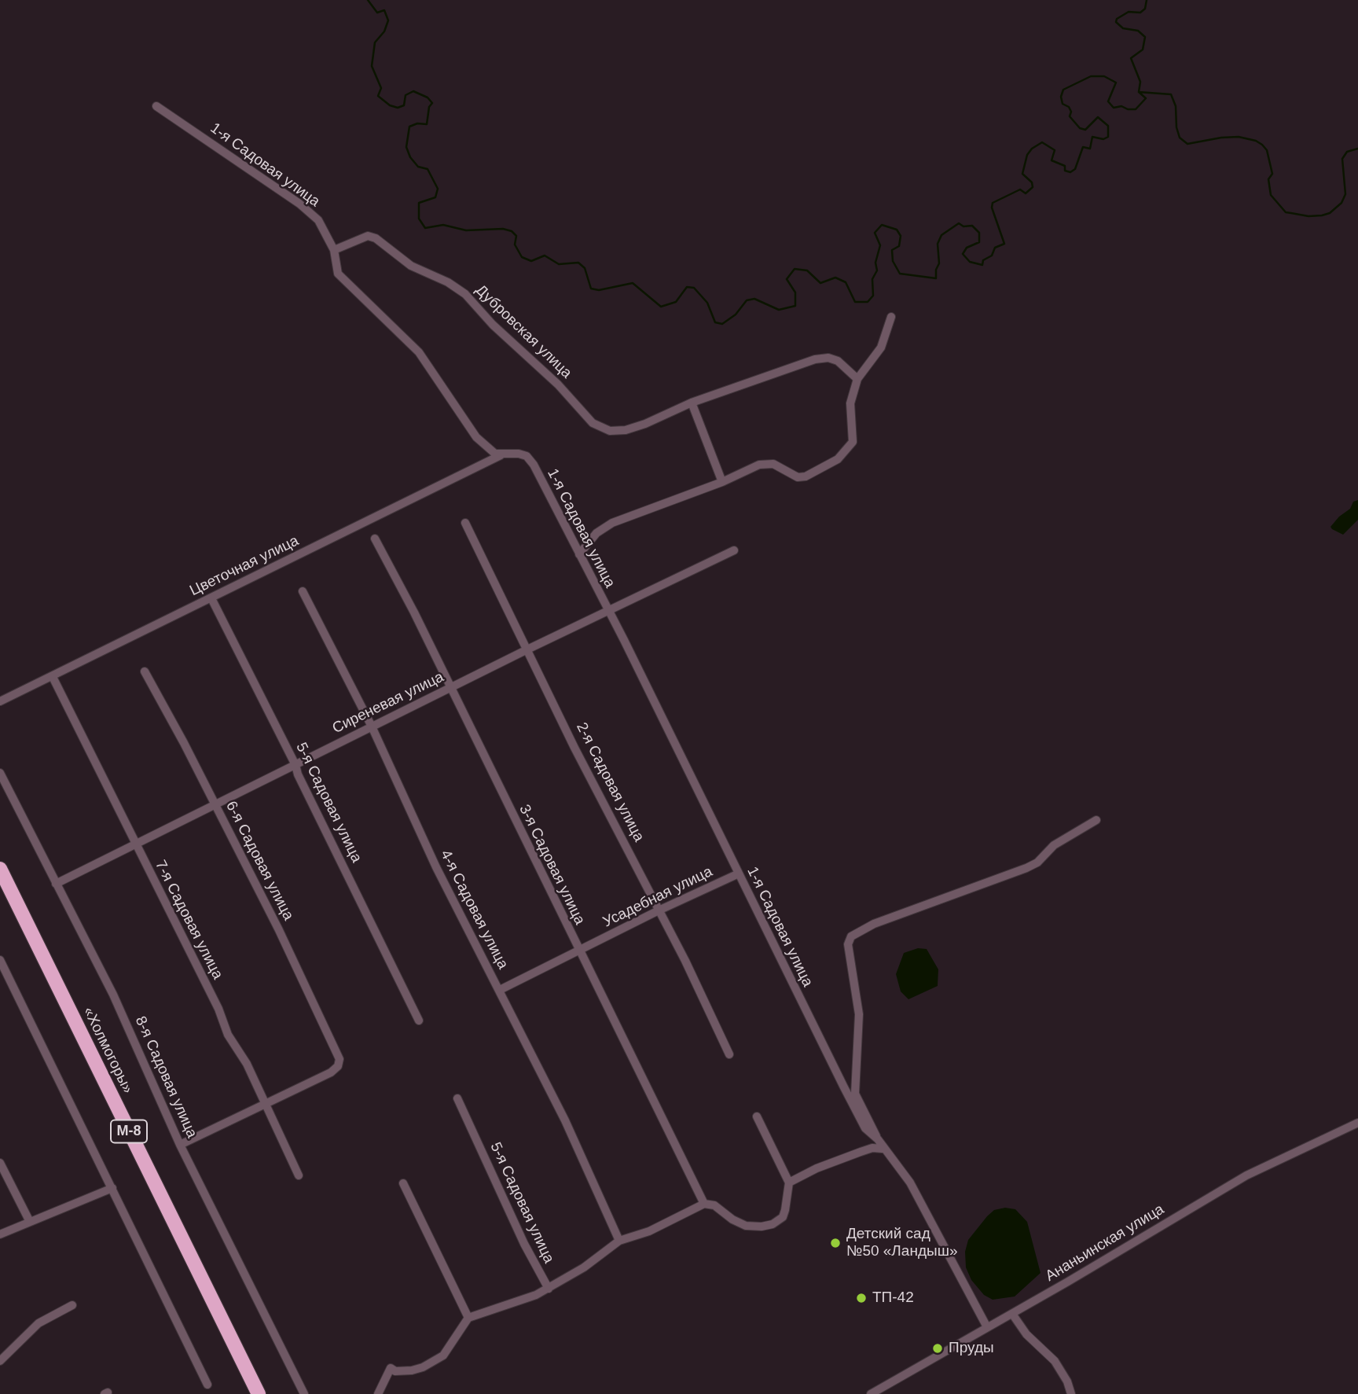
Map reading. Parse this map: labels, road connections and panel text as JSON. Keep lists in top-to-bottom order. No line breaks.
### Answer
{"streets":{"highway":["«Холмогоры»","М-8"],"street":["1-я Садовая улица","Дубровская улица","Цветочная улица","Сиреневая улица","2-я Садовая улица","5-я Садовая улица","6-я Садовая улица","3-я Садовая улица","Усадебная улица","4-я Садовая улица","7-я Садовая улица","8-я Садовая улица","Ананьинская улица"]},"crossings":[["1-я Садовая улица","Дубровская улица"],["1-я Садовая улица","Цветочная улица"],["1-я Садовая улица","Сиреневая улица"],["1-я Садовая улица","Усадебная улица"],["Цветочная улица","5-я Садовая улица"],["Цветочная улица","7-я Садовая улица"],["Сиреневая улица","2-я Садовая улица"],["Сиреневая улица","5-я Садовая улица"],["Сиреневая улица","6-я Садовая улица"],["Сиреневая улица","3-я Садовая улица"],["Сиреневая улица","4-я Садовая улица"],["Сиреневая улица","7-я Садовая улица"],["Сиреневая улица","8-я Садовая улица"],["2-я Садовая улица","Усадебная улица"],["6-я Садовая улица","7-я Садовая улица"],["3-я Садовая улица","Усадебная улица"],["Усадебная улица","4-я Садовая улица"]],"places":["Детский сад №50 «Ландыш»","ТП-42","Пруды"]}
